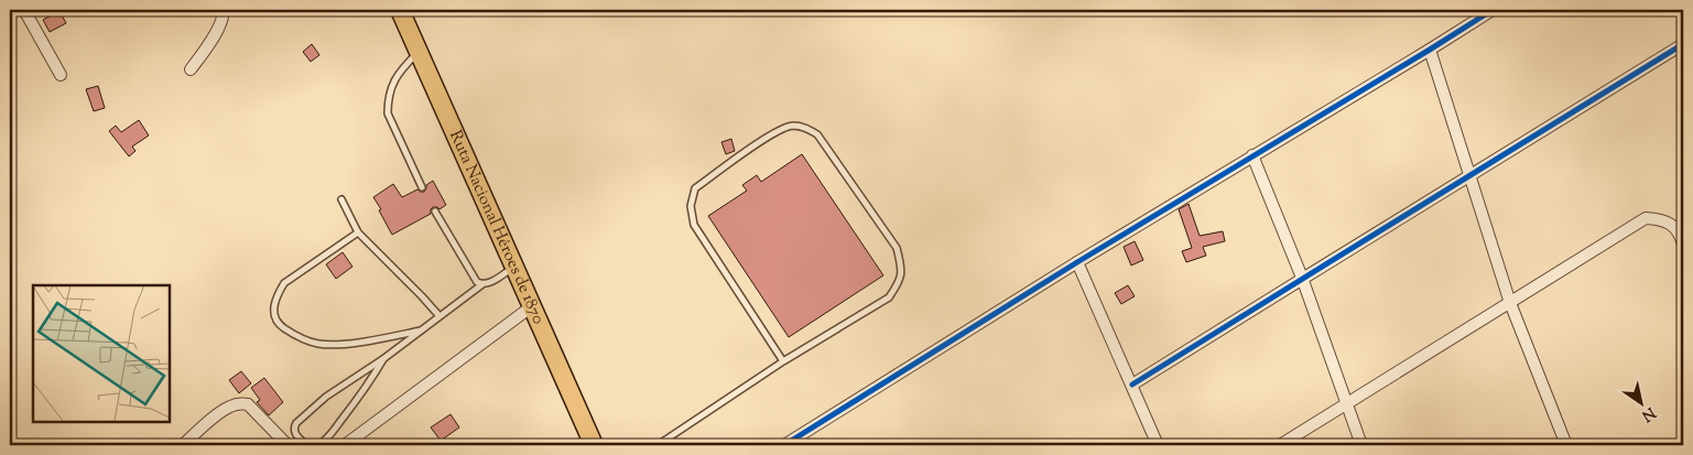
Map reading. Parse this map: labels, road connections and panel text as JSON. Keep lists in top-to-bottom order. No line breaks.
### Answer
{"streets":{"highway":["Ruta Nacional Héroes de 1870"]},"north":"bottom right"}
